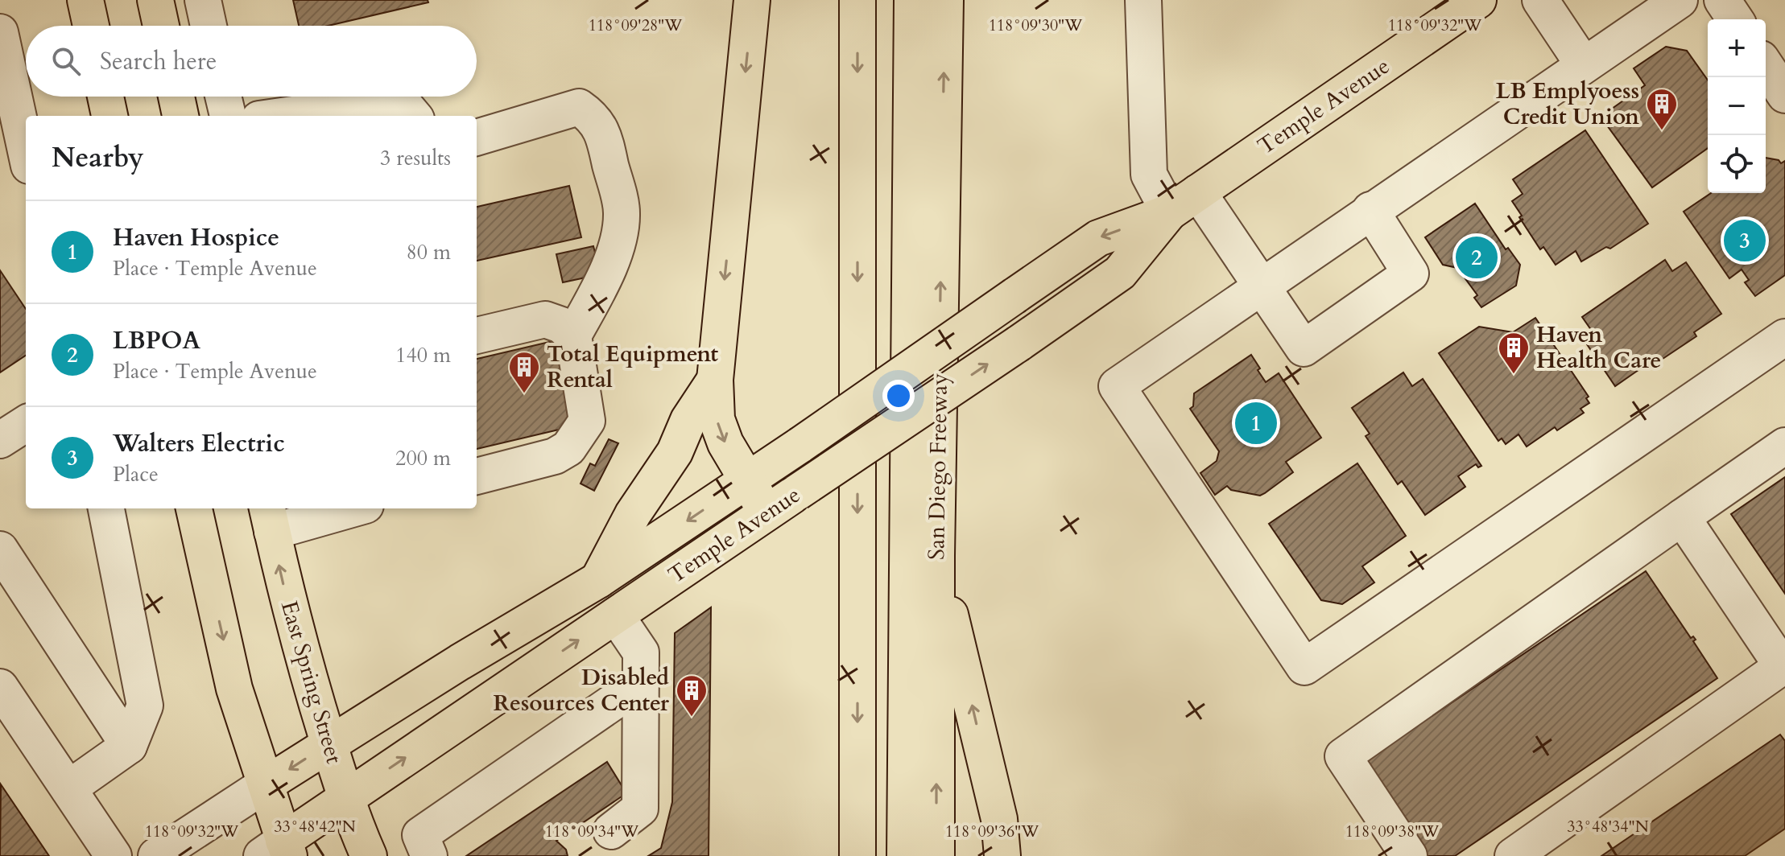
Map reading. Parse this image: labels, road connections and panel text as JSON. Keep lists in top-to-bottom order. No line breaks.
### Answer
{"streets":{"main road":["Temple Avenue","San Diego Freeway","East Spring Street"]},"crossings":[["Temple Avenue","East Spring Street"]],"places":{"building":["LB Emplyoess Credit Union","Haven Health Care","Total Equipment Rental","Disabled Resources Center"]},"page":{"map_buttons":["+","−"],"search":"Search here","heading":["Nearby","3 results"],"list":[{"mark":"1","name":"Haven Hospice","note":"Place · Temple Avenue","value":"80 m"},{"mark":"2","name":"LBPOA","note":"Place · Temple Avenue","value":"140 m"},{"mark":"3","name":"Walters Electric","note":"Place","value":"200 m"}],"pins":["3","2","1"]},"coordinates":["118°09'28\"W","118°09'30\"W","118°09'32\"W","33°48'42\"N","33°48'34\"N","118°09'34\"W","118°09'36\"W","118°09'38\"W"]}
